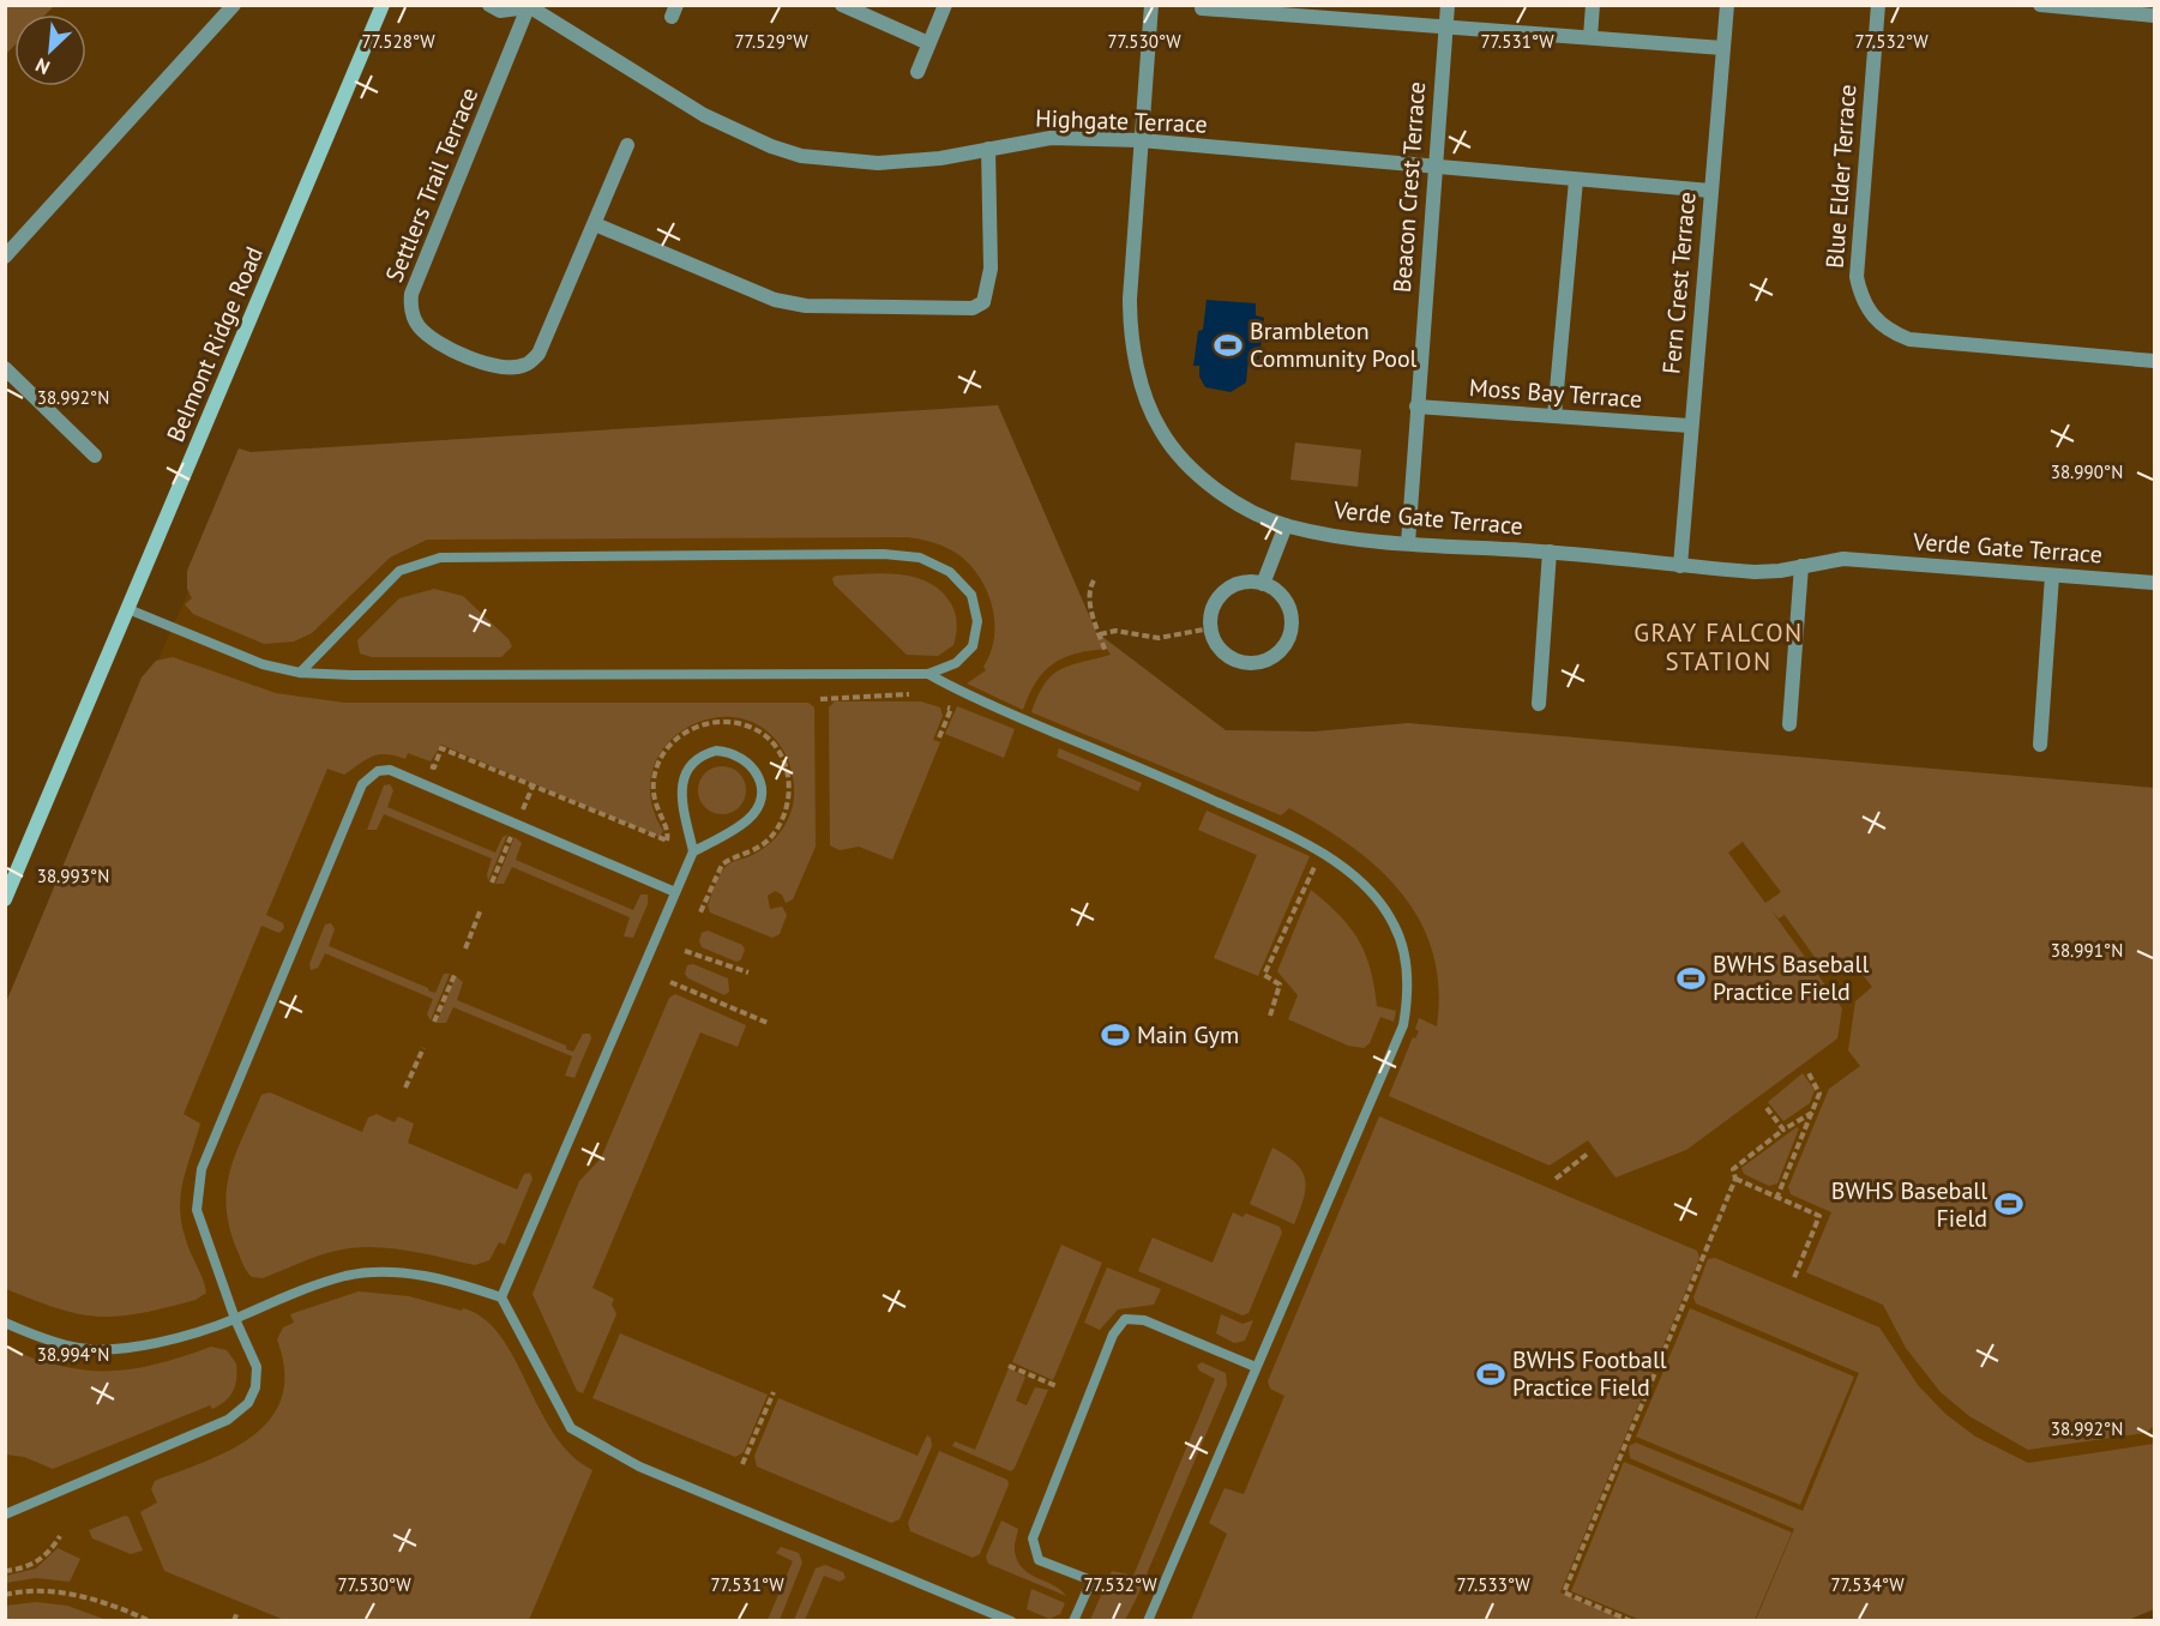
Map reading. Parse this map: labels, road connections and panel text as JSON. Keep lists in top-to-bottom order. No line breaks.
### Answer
{"streets":{"main road":["Belmont Ridge Road"],"street":["Highgate Terrace","Blue Elder Terrace","Settlers Trail Terrace","Beacon Crest Terrace","Fern Crest Terrace","Moss Bay Terrace","Verde Gate Terrace"]},"crossings":[["Highgate Terrace","Settlers Trail Terrace"],["Highgate Terrace","Beacon Crest Terrace"],["Highgate Terrace","Fern Crest Terrace"],["Highgate Terrace","Verde Gate Terrace"],["Beacon Crest Terrace","Moss Bay Terrace"],["Beacon Crest Terrace","Verde Gate Terrace"],["Fern Crest Terrace","Moss Bay Terrace"],["Fern Crest Terrace","Verde Gate Terrace"]],"districts":["GRAY FALCON STATION"],"places":{"sports":["Brambleton Community Pool","BWHS Baseball Practice Field","Main Gym","BWHS Baseball Field","BWHS Football Practice Field"]},"north":"bottom left","coordinates":["77.528°W","77.529°W","77.530°W","77.531°W","77.532°W","38.992°N","38.990°N","38.993°N","38.991°N","38.994°N","77.533°W","77.534°W"]}
